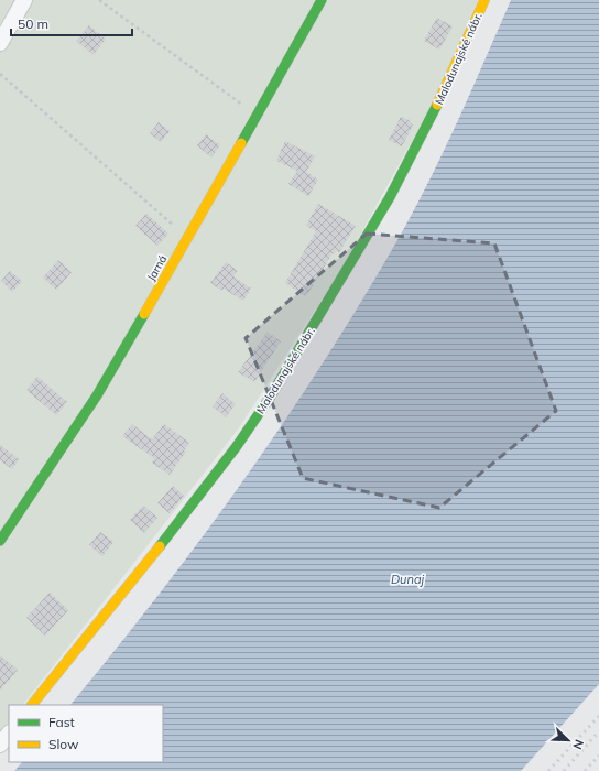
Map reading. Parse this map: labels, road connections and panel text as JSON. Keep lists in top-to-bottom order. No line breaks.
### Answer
{"streets":{"street":["Malodunajské nábr.","Jarná"]},"water":["Dunaj"],"legend":["Fast","Slow"],"scale_bar":"50 m","north":"bottom right"}
